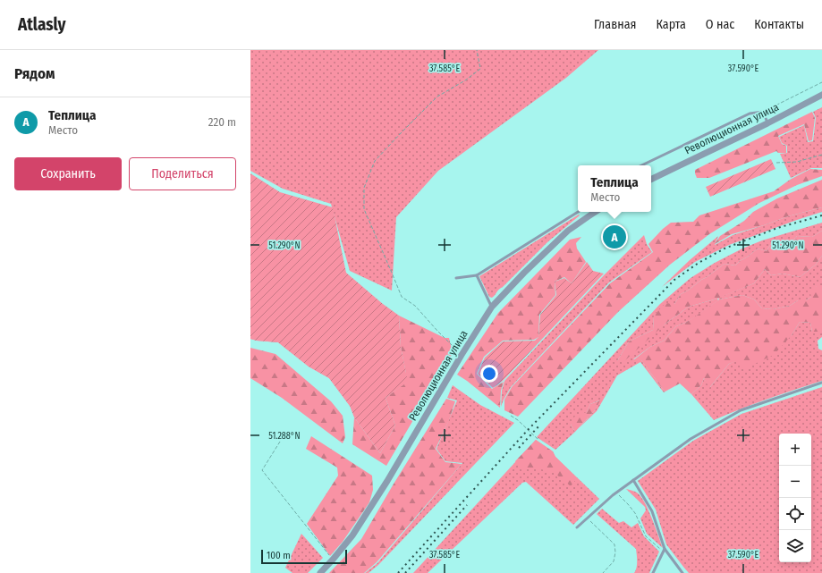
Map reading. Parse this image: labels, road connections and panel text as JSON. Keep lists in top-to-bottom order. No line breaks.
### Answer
{"streets":{"street":["Революционная улица"]},"scale_bar":"100 m","page":{"header":"Atlasly","nav":["Главная","Карта","О нас","Контакты"],"heading":"Рядом","list":[{"mark":"A","name":"Теплица","note":"Место","value":"220 m"}],"buttons":["Сохранить","Поделиться"],"popup":["Теплица","Место"],"pins":"A","map_buttons":["+","−"],"scale":"100 m"},"coordinates":["37.585°E","37.590°E","51.290°N","51.288°N"]}
